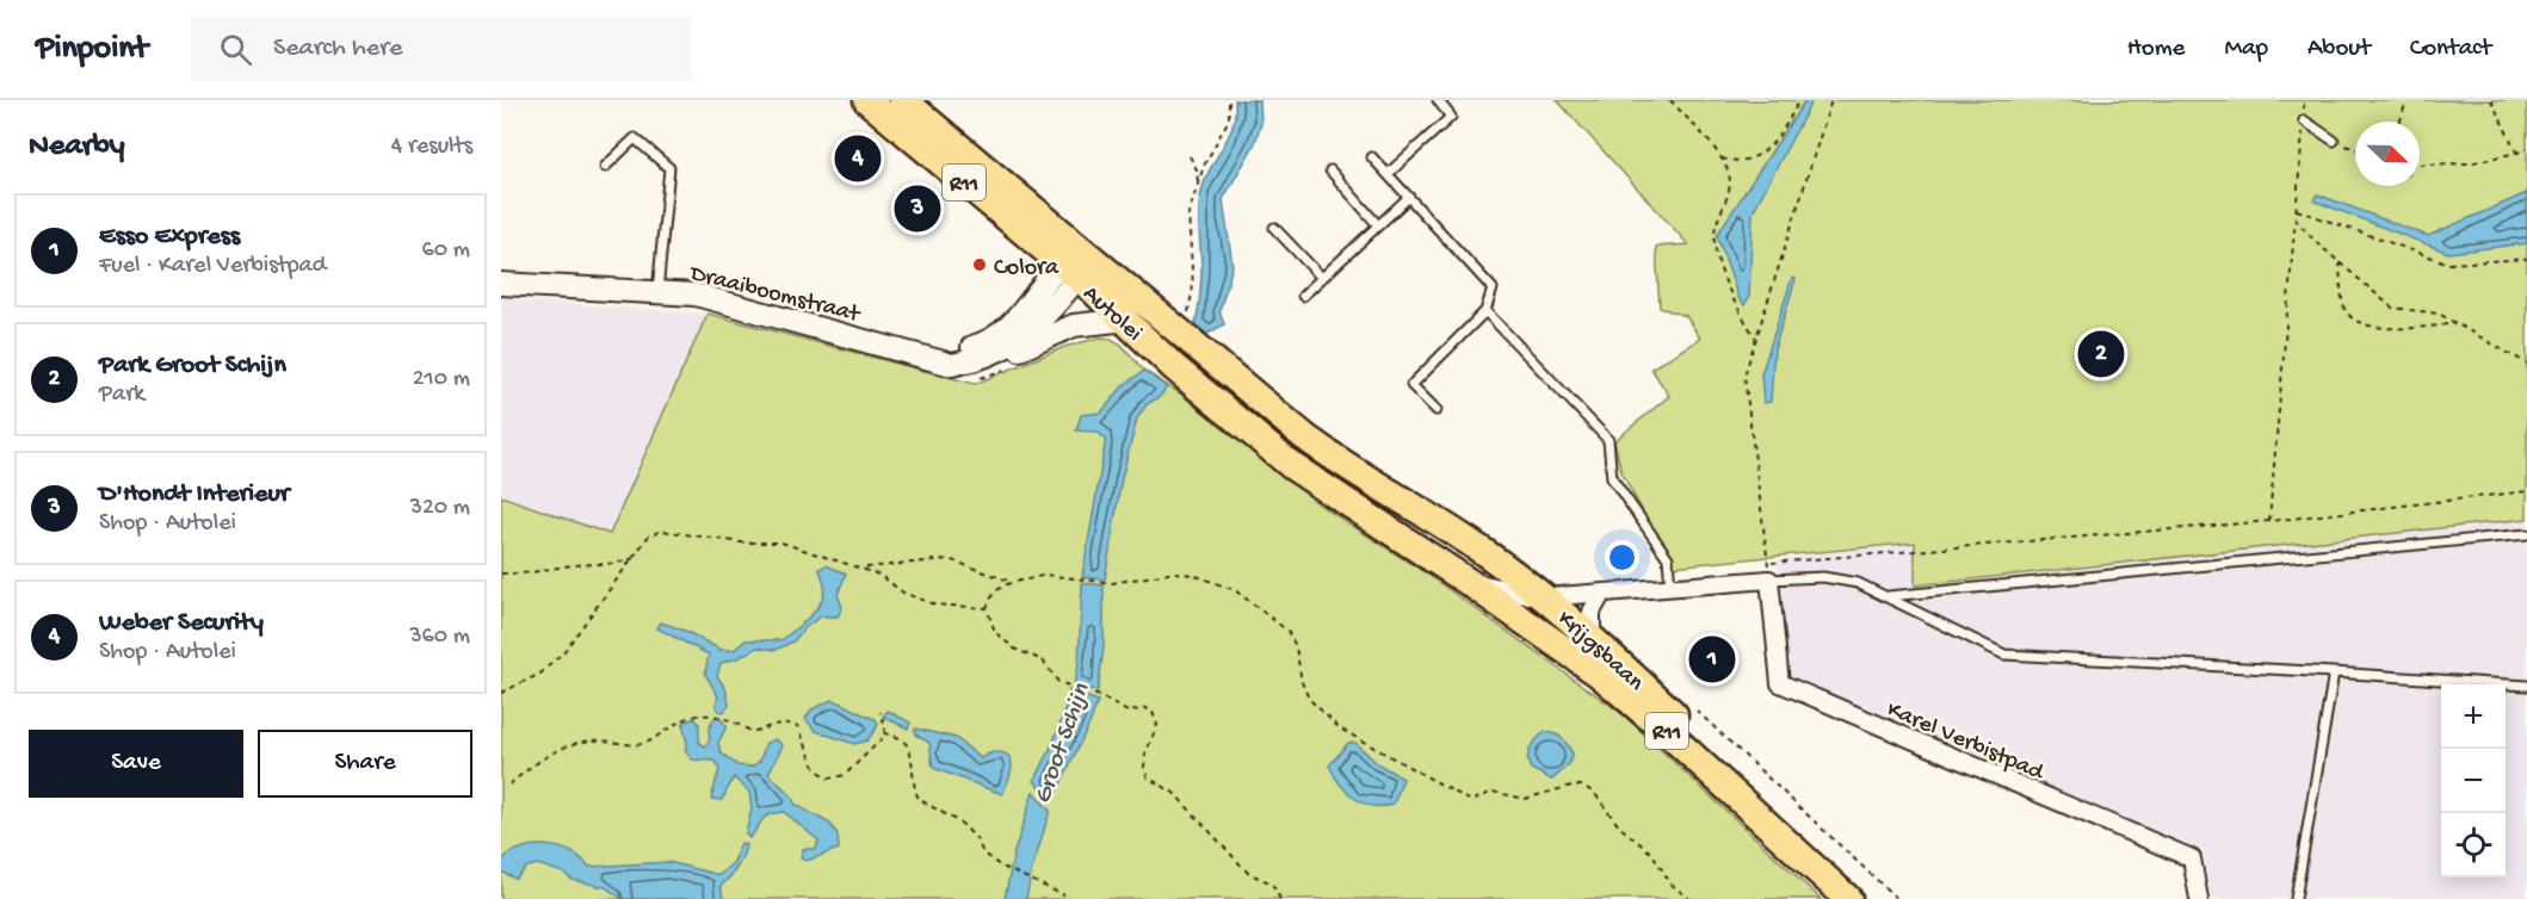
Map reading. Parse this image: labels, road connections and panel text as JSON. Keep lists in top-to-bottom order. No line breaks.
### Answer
{"streets":{"main road":["R11","Autolei","Krijgsbaan"],"street":["Draaiboomstraat","Karel Verbistpad"]},"crossings":[["Draaiboomstraat","Autolei"],["Autolei","Krijgsbaan"]],"water":["Groot Schijn"],"places":["Colora"],"north":"bottom right","page":{"header":"Pinpoint","search":"Search here","nav":["Home","Map","About","Contact"],"heading":["Nearby","4 results"],"pins":["4","3","2","1"],"list":[{"mark":"1","name":"Esso Express","note":"Fuel · Karel Verbistpad","value":"60 m"},{"mark":"2","name":"Park Groot Schijn","note":"Park","value":"210 m"},{"mark":"3","name":"D'Hondt Interieur","note":"Shop · Autolei","value":"320 m"},{"mark":"4","name":"Weber Security","note":"Shop · Autolei","value":"360 m"}],"map_buttons":["+","−"],"buttons":["Save","Share"]}}
